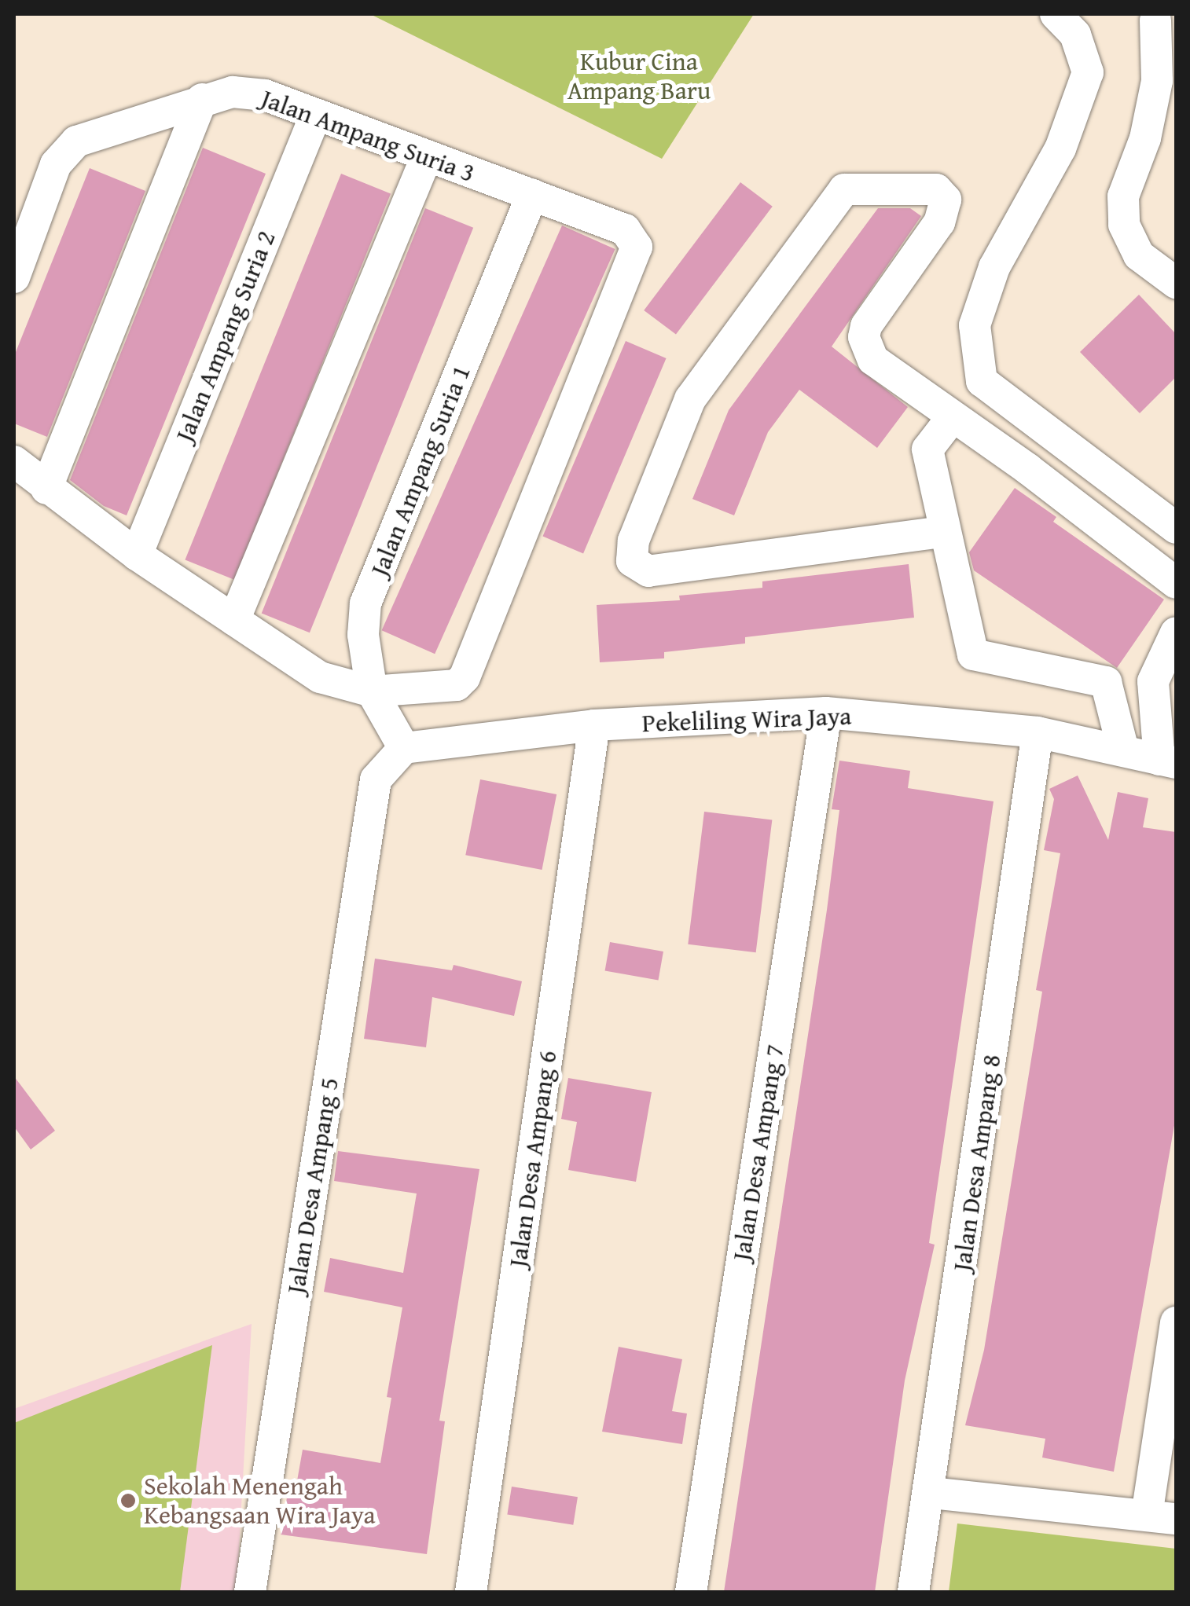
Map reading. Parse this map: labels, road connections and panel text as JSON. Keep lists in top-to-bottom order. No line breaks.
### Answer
{"streets":{"street":["Jalan Ampang Suria 3","Jalan Ampang Suria 2","Jalan Ampang Suria 1","Pekeliling Wira Jaya","Jalan Desa Ampang 7","Jalan Desa Ampang 6","Jalan Desa Ampang 8","Jalan Desa Ampang 5"]},"crossings":[["Jalan Ampang Suria 3","Jalan Ampang Suria 2"],["Jalan Ampang Suria 3","Jalan Ampang Suria 1"],["Jalan Ampang Suria 1","Pekeliling Wira Jaya"],["Jalan Ampang Suria 1","Jalan Desa Ampang 5"],["Pekeliling Wira Jaya","Jalan Desa Ampang 7"],["Pekeliling Wira Jaya","Jalan Desa Ampang 6"],["Pekeliling Wira Jaya","Jalan Desa Ampang 8"],["Pekeliling Wira Jaya","Jalan Desa Ampang 5"]],"parks":["Kubur Cina Ampang Baru"],"places":["Sekolah Menengah Kebangsaan Wira Jaya"]}
